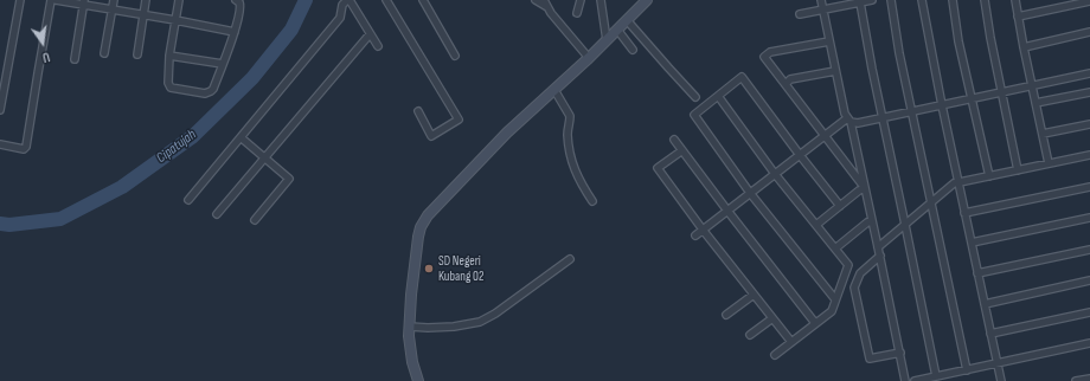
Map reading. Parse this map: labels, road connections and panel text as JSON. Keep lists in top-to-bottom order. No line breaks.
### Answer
{"water":["Cipatujah"],"places":["SD Negeri Kubang 02"],"north":"bottom"}
